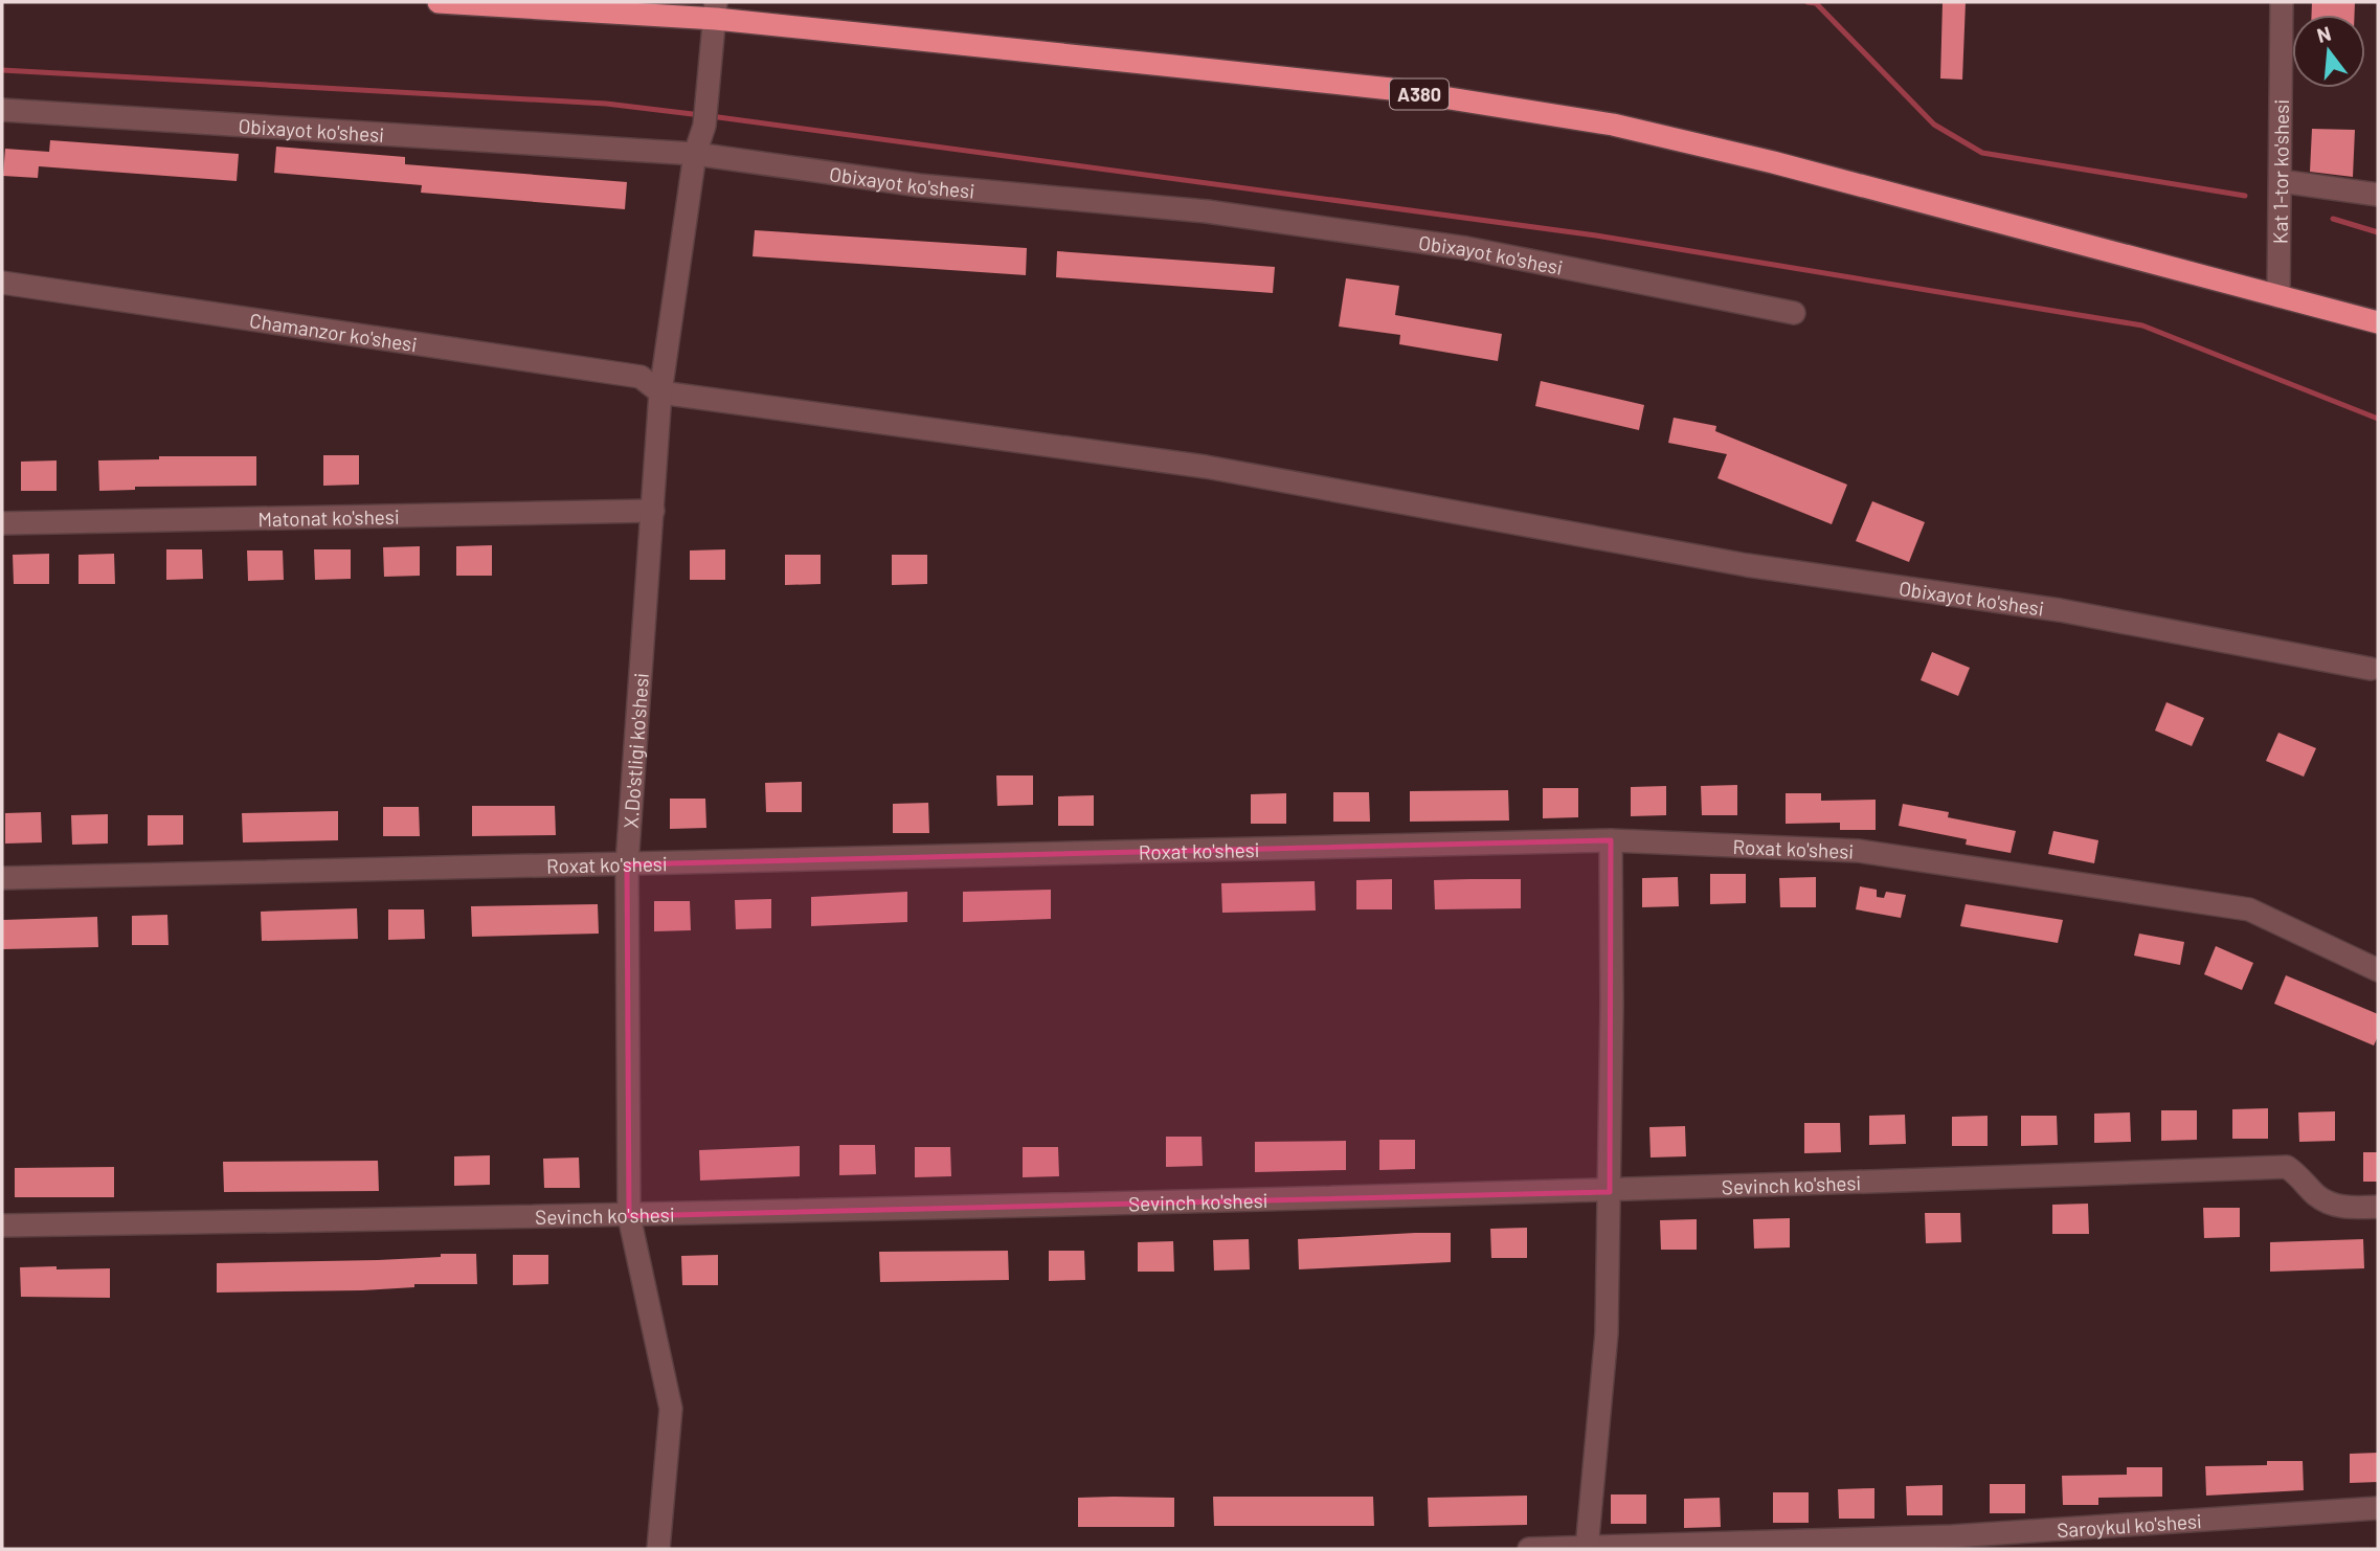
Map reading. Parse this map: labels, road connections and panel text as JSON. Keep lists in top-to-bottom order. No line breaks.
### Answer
{"streets":{"highway":["A380"],"street":["Obixayot ko'shesi","Kat 1-tor ko'shesi","Chamanzor ko'shesi","Matonat ko'shesi","X.Do'stligi ko'shesi","Roxat ko'shesi","Sevinch ko'shesi","Saroykul ko'shesi"]},"crossings":[["A380","Kat 1-tor ko'shesi"],["A380","X.Do'stligi ko'shesi"],["Obixayot ko'shesi","Chamanzor ko'shesi"],["Obixayot ko'shesi","X.Do'stligi ko'shesi"],["Chamanzor ko'shesi","X.Do'stligi ko'shesi"],["Matonat ko'shesi","X.Do'stligi ko'shesi"],["X.Do'stligi ko'shesi","Roxat ko'shesi"],["X.Do'stligi ko'shesi","Sevinch ko'shesi"]],"north":"top"}
